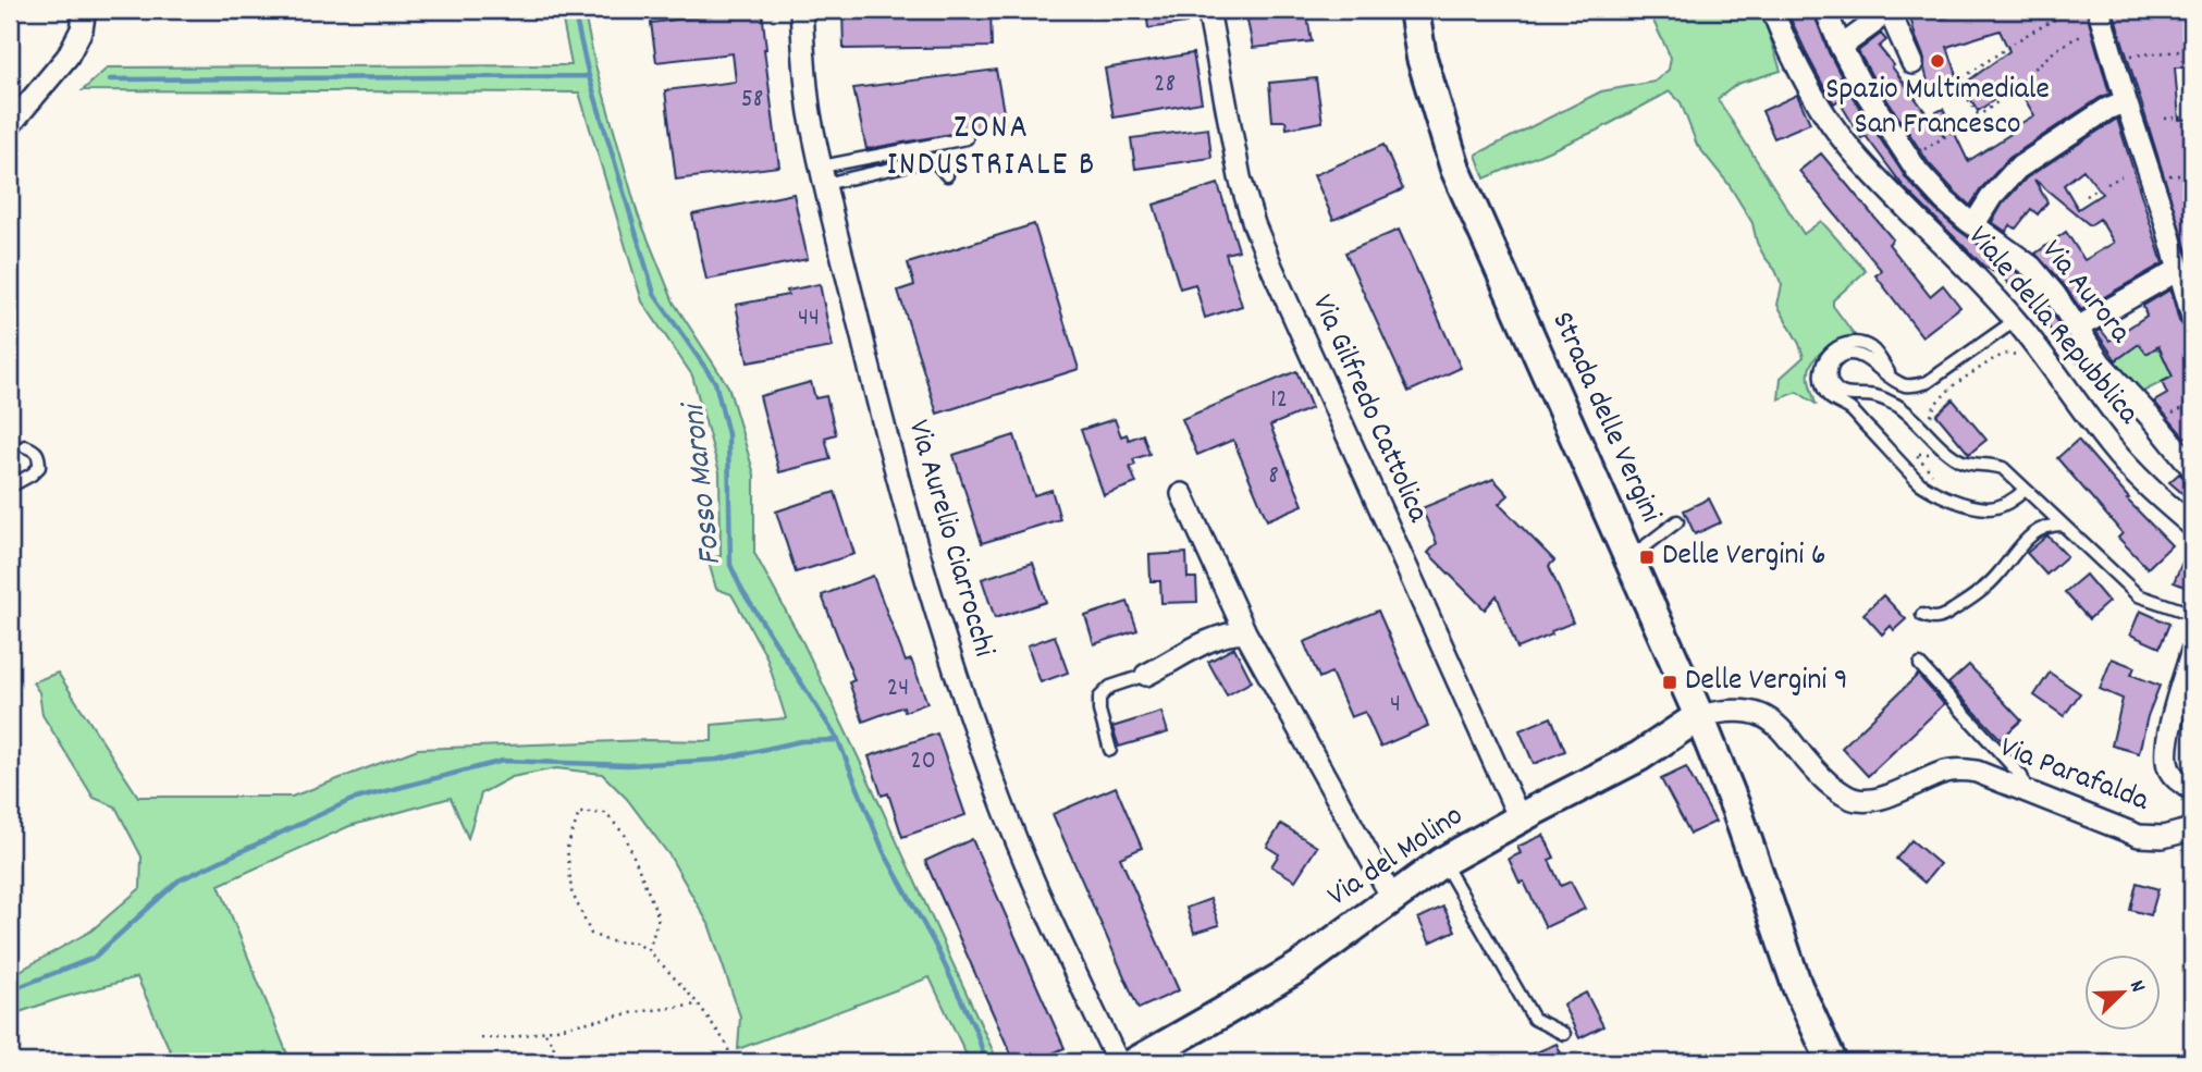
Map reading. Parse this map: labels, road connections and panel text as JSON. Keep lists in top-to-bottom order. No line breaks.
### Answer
{"streets":{"main road":["Strada delle Vergini","Via del Molino"],"street":["Via Aurora","Viale della Repubblica","Via Gilfredo Cattolica","Via Aurelio Ciarrocchi","Via Parafalda"]},"crossings":[["Via Gilfredo Cattolica","Via del Molino"],["Strada delle Vergini","Via Parafalda"],["Strada delle Vergini","Via del Molino"],["Via Parafalda","Via del Molino"]],"districts":["ZONA INDUSTRIALE B"],"water":["Fosso Maroni"],"places":{"other":["Spazio Multimediale San Francesco"],"transit":["Delle Vergini 6","Delle Vergini 9"]},"house_numbers":["28","58","44","12","8","24","4","20"],"north":"top right"}
